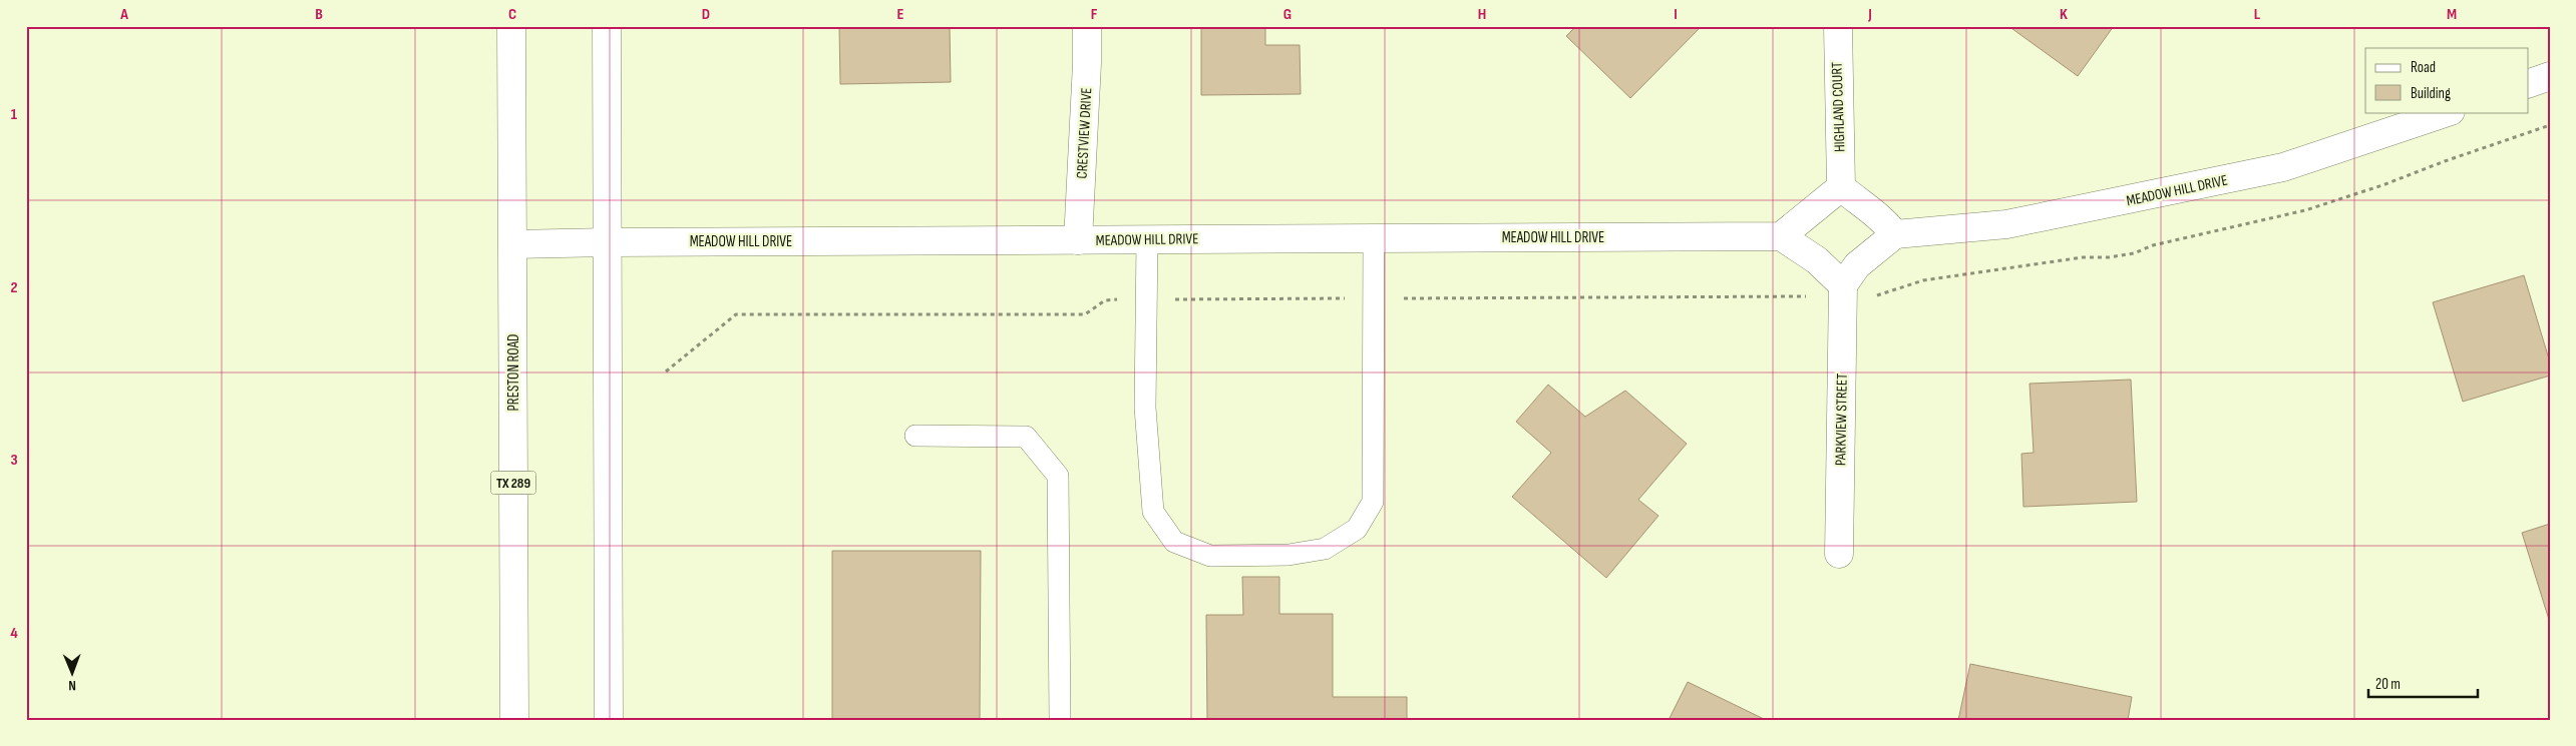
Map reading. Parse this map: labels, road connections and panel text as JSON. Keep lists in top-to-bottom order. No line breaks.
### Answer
{"streets":{"street":["HIGHLAND COURT","CRESTVIEW DRIVE","MEADOW HILL DRIVE","PRESTON ROAD","PARKVIEW STREET","TX 289"]},"crossings":[["CRESTVIEW DRIVE","MEADOW HILL DRIVE"],["MEADOW HILL DRIVE","PRESTON ROAD"]],"legend":["Road","Building"],"scale_bar":"20 m","north":"bottom","grid":{"columns":["A","B","C","D","E","F","G","H","I","J","K","L","M"],"rows":["1","2","3","4"]}}
